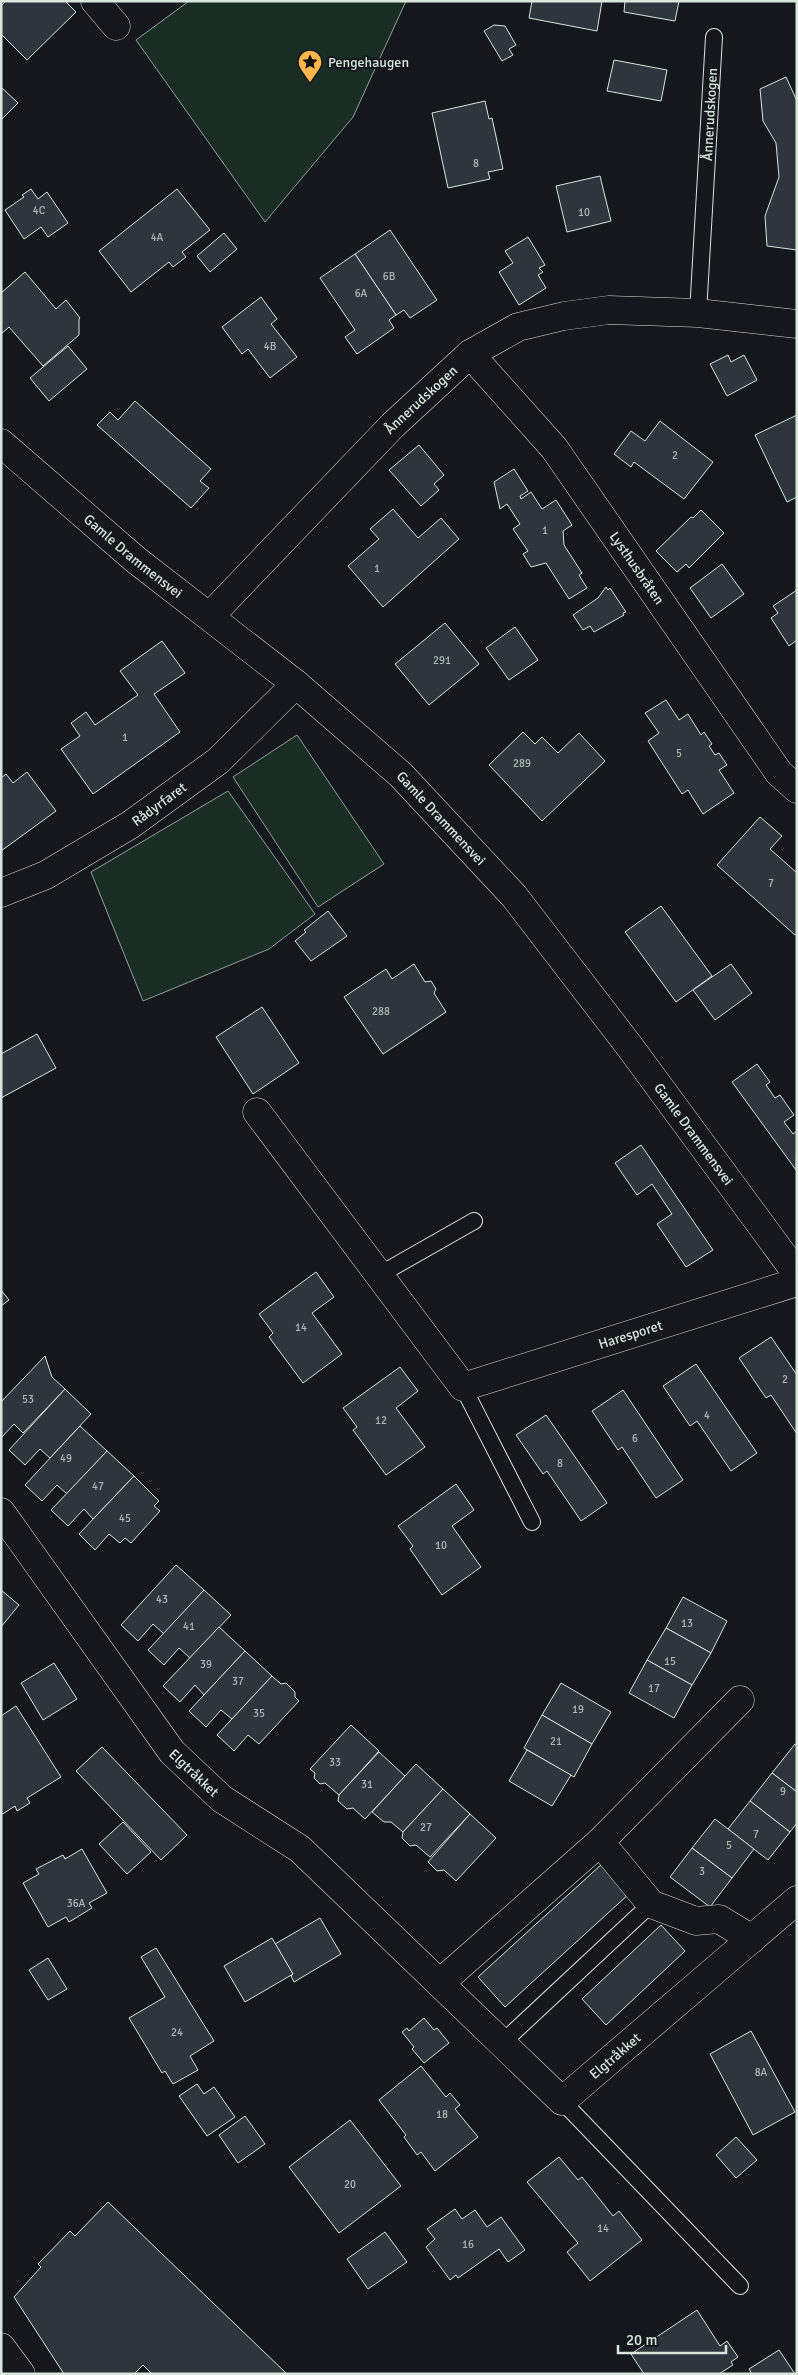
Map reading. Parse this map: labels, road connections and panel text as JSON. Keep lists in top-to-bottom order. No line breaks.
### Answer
{"streets":{"street":["Ånnerudskogen","Gamle Drammensvei","Lysthusbråten","Rådyrfaret","Haresporet","Elgtråkket"]},"crossings":[["Ånnerudskogen","Gamle Drammensvei"],["Ånnerudskogen","Lysthusbråten"],["Gamle Drammensvei","Rådyrfaret"]],"places":{"place":["Pengehaugen"]},"house_numbers":["8","4C","10","4A","6B","6A","4B","2","1","1","291","1","5","289","7","288","14","2","53","4","12","6","49","8","47","45","10","43","13","41","15","39","37","17","19","35","21","33","31","9","27","7","5","3","36A","24","8A","18","20","14","16"],"scale_bar":"20 m"}
